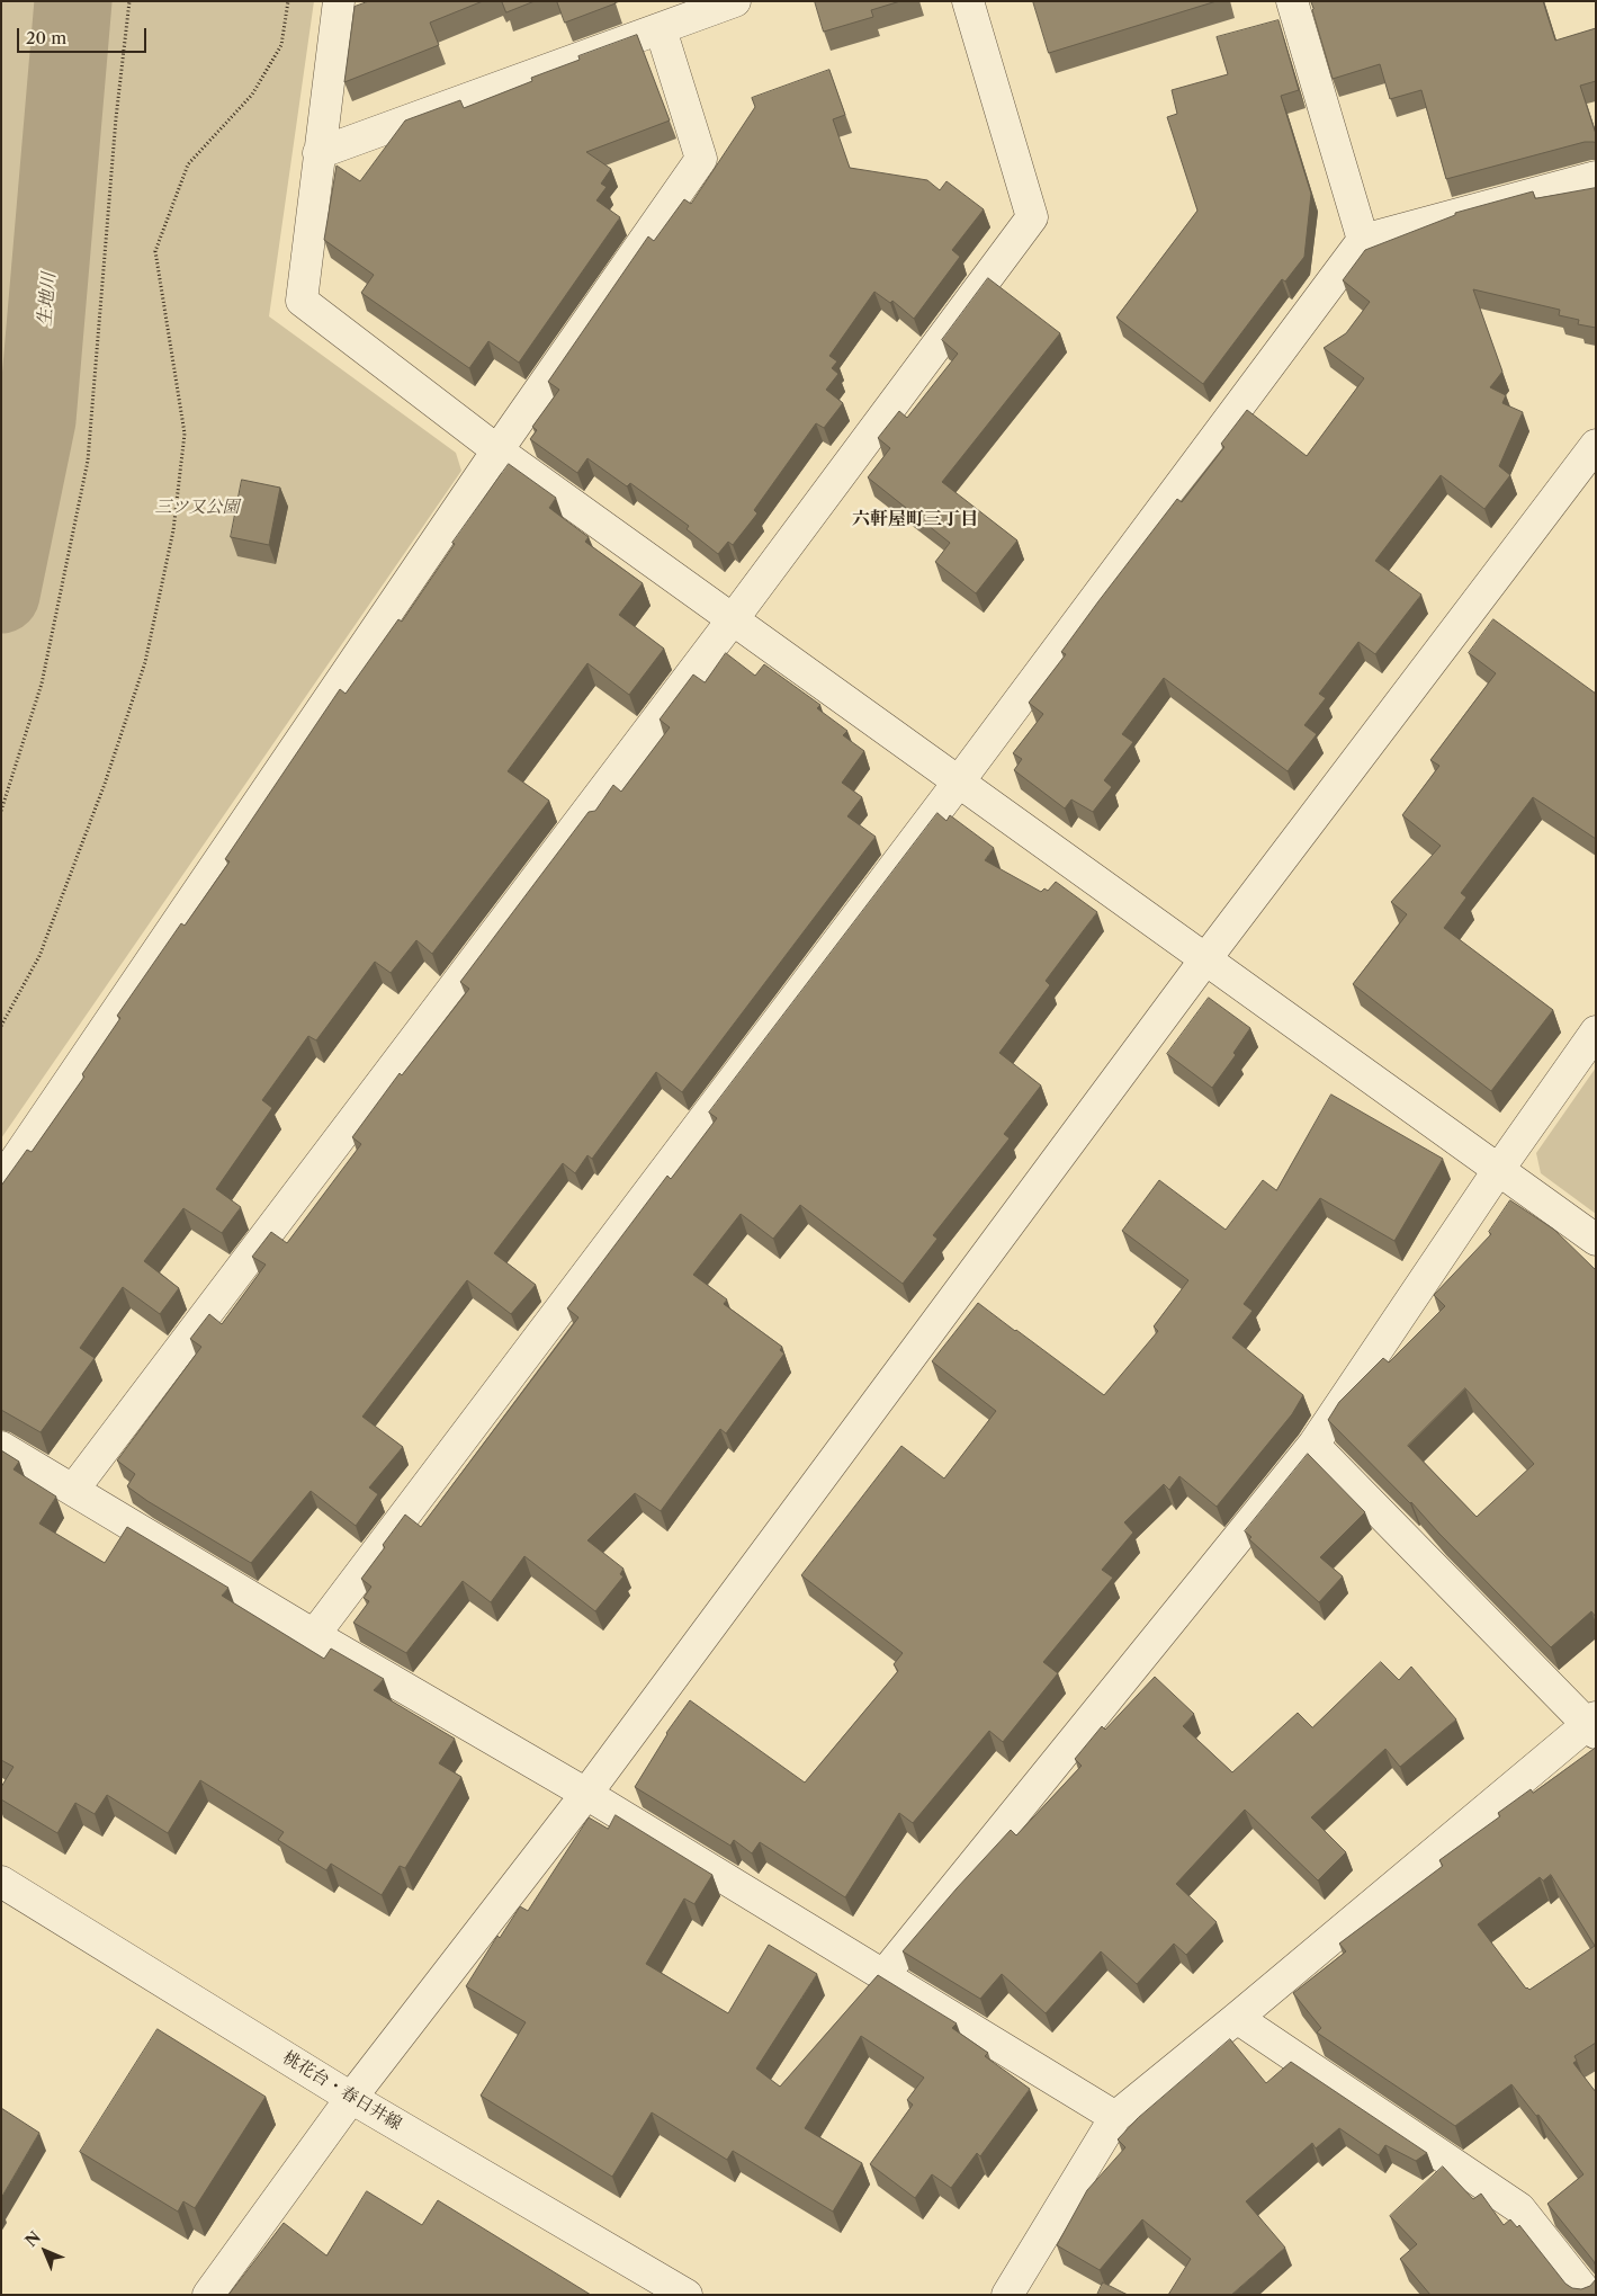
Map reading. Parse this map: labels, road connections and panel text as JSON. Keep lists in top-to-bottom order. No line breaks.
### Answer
{"streets":{"street":["桃花台・春日井線"]},"districts":["六軒屋町三丁目"],"water":["生地川"],"parks":["三ツ又公園"],"scale_bar":"20 m","north":"top left"}
